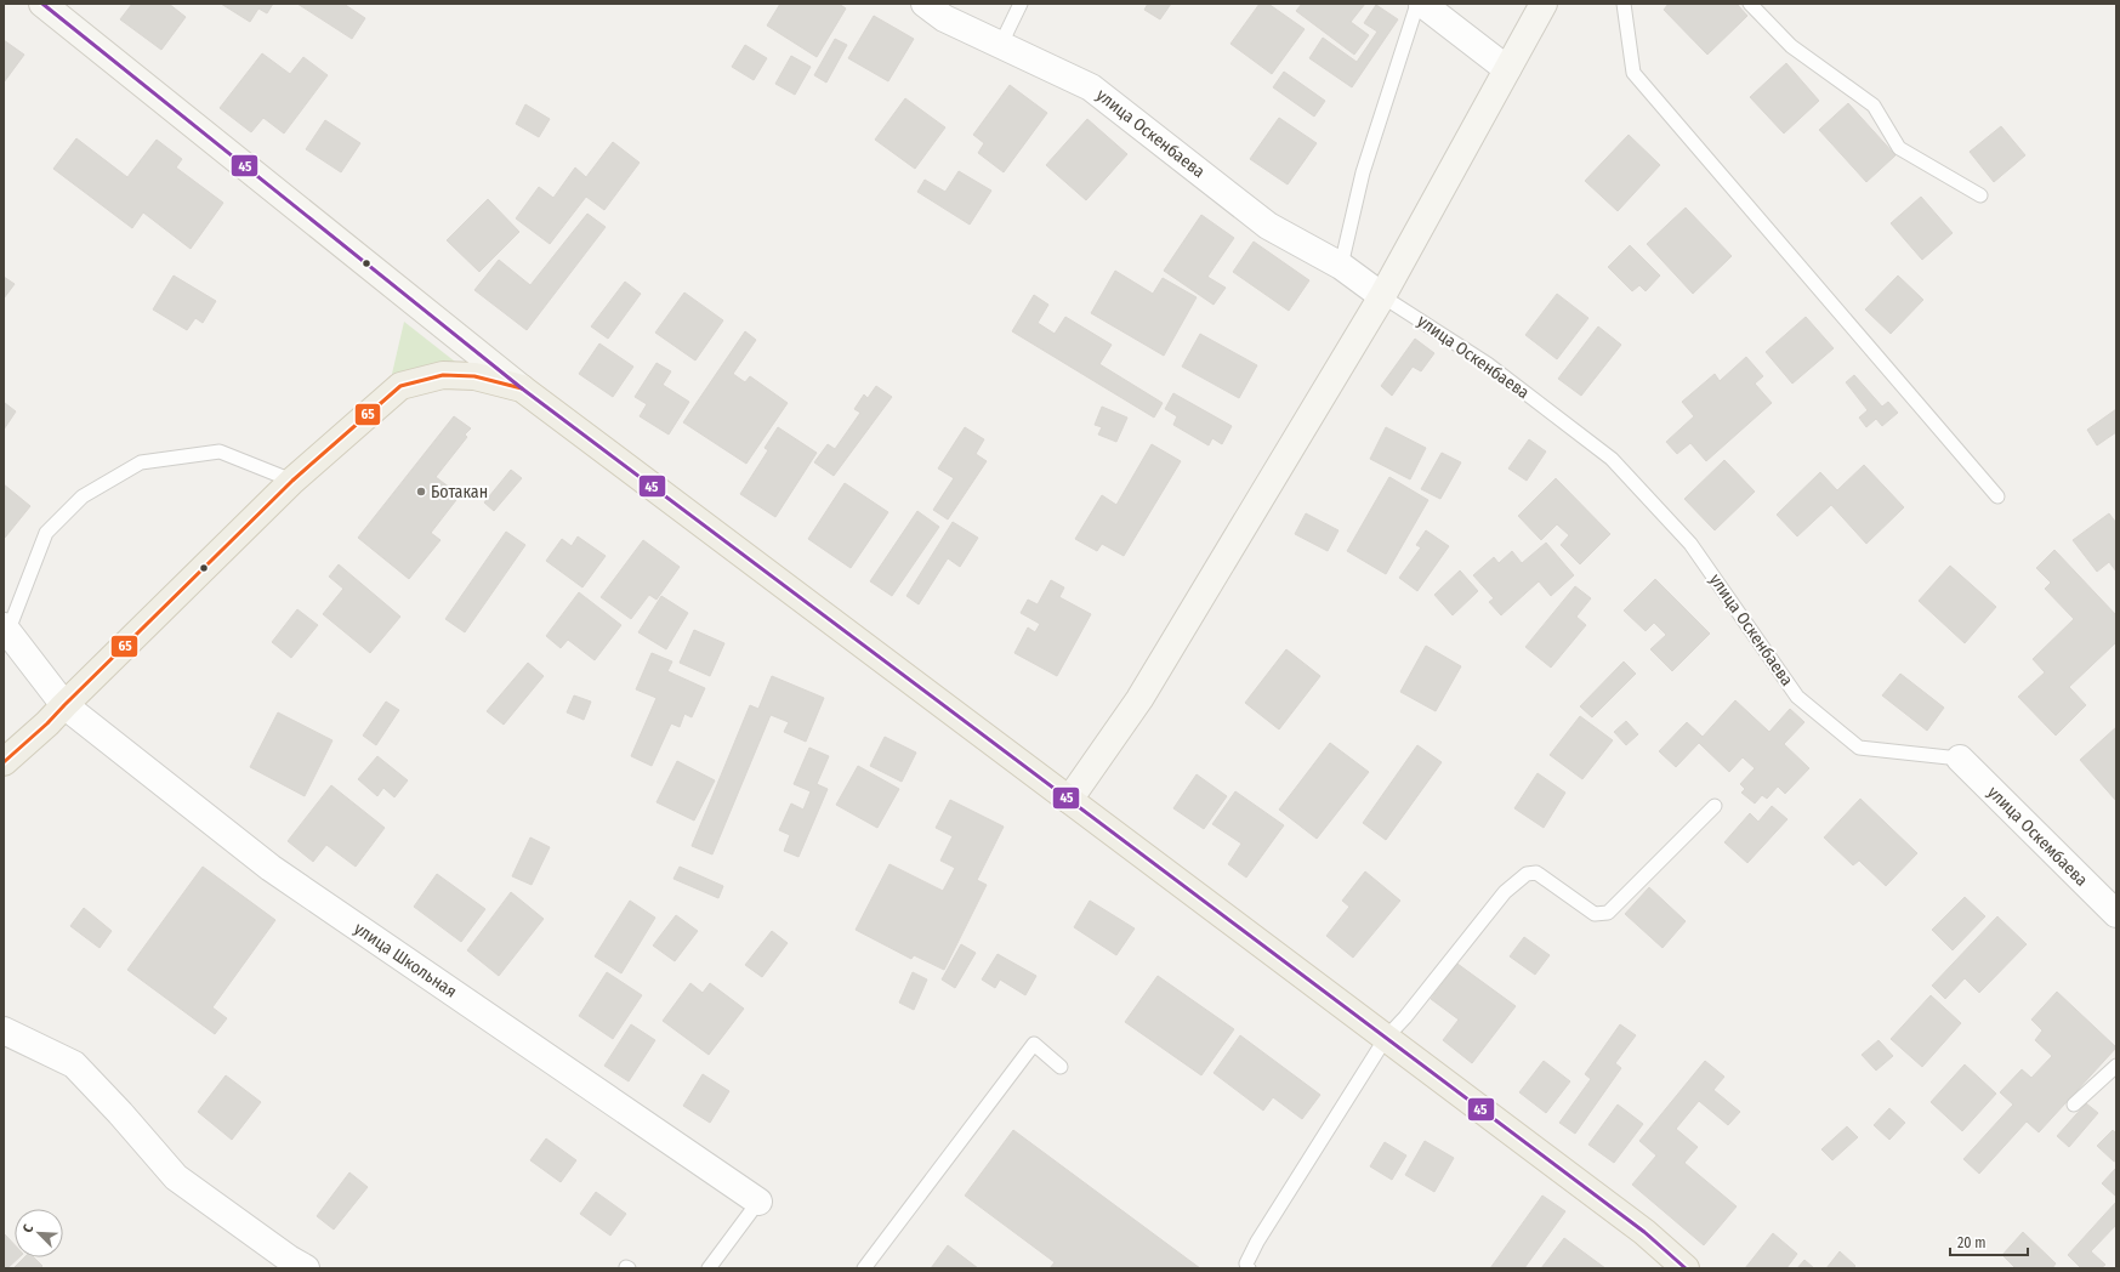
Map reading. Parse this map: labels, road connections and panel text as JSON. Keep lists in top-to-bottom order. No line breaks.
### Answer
{"streets":{"street":["улица Оскенбаева","улица Оскембаева","улица Школьная"]},"crossings":[["улица Оскенбаева","улица Оскембаева"]],"places":["Ботакан"],"lines":["transit line 45","transit line 65"],"scale_bar":"20 m","north":"top left"}
